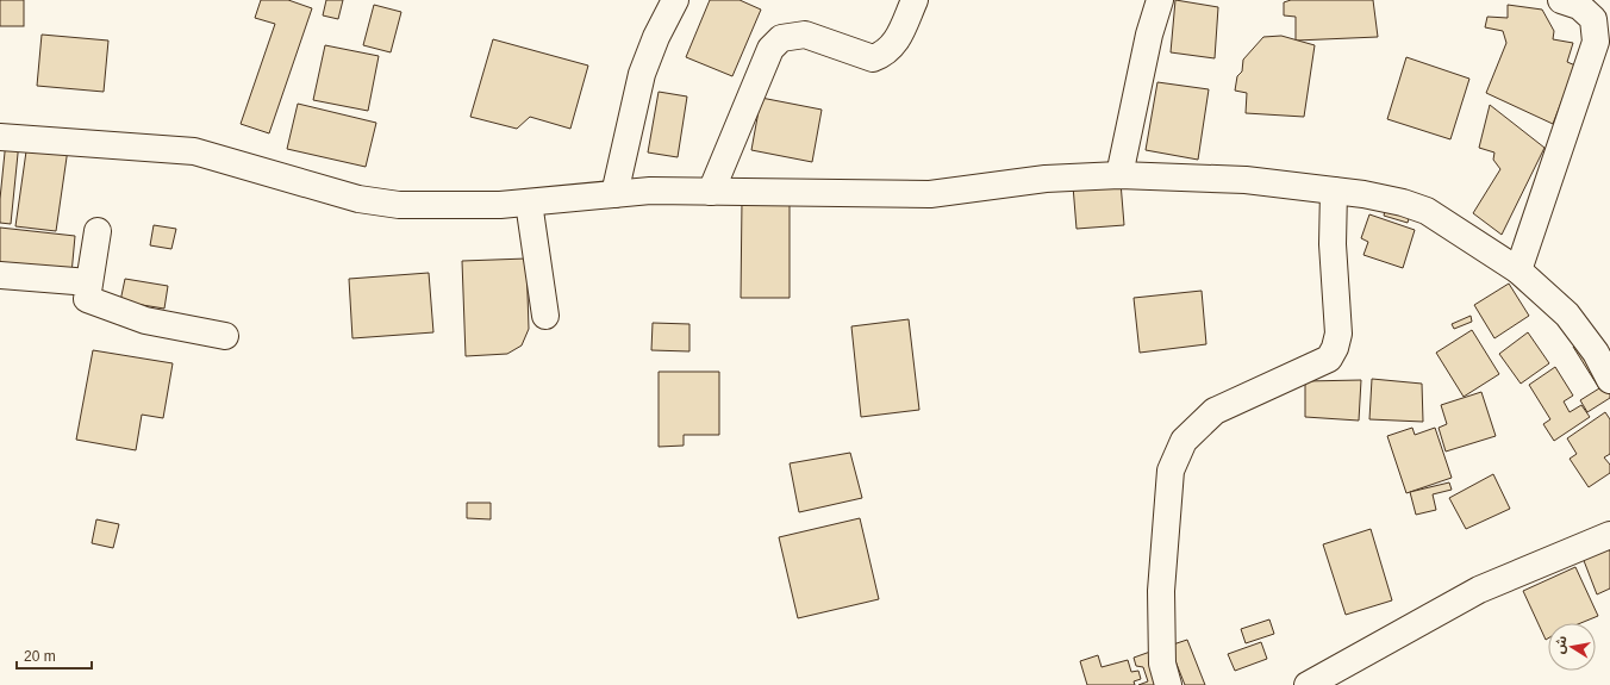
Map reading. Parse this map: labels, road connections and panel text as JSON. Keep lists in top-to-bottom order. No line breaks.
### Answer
{"scale_bar":"20 m","north":"left"}
